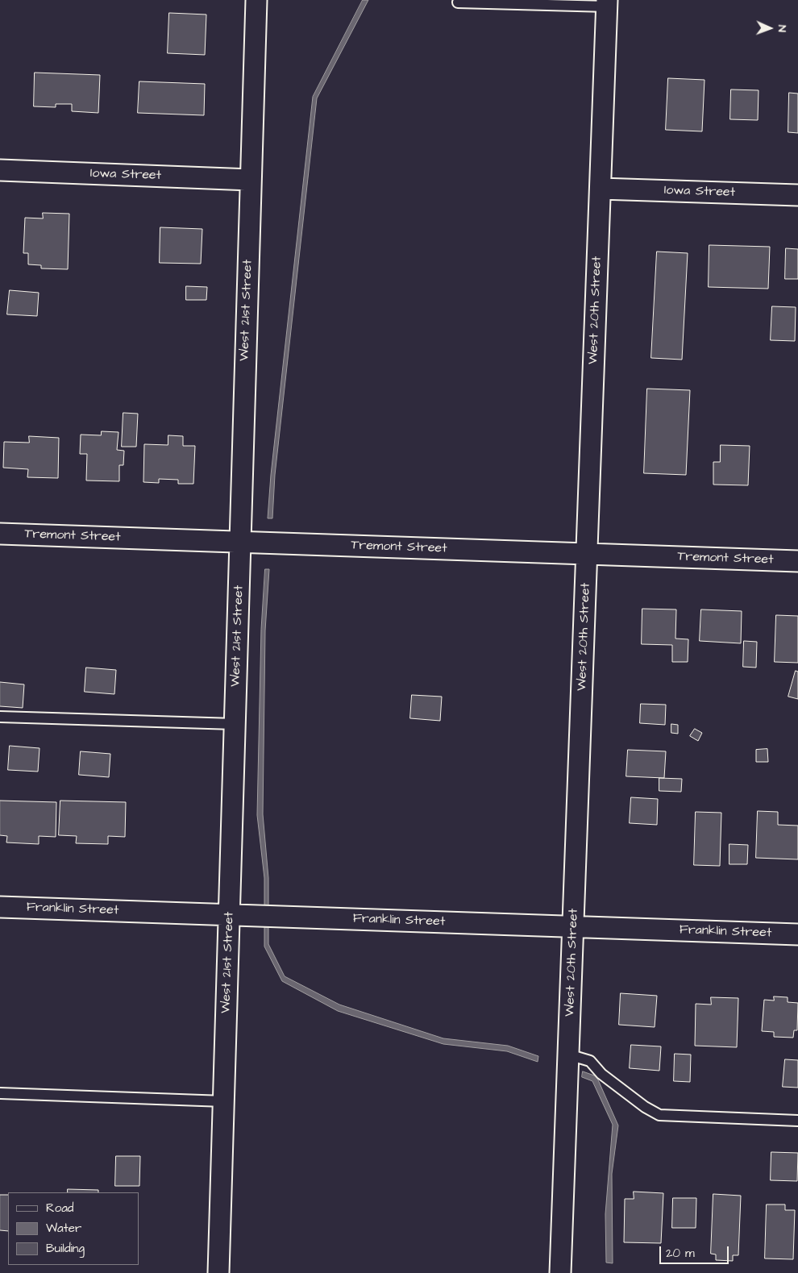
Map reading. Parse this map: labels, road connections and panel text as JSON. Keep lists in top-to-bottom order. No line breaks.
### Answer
{"streets":{"street":["Iowa Street","West 21st Street","West 20th Street","Tremont Street","Franklin Street"]},"crossings":[["Iowa Street","West 21st Street"],["Iowa Street","West 20th Street"],["West 21st Street","Tremont Street"],["West 21st Street","Franklin Street"],["West 20th Street","Tremont Street"],["West 20th Street","Franklin Street"]],"legend":["Road","Water","Building"],"scale_bar":"20 m","north":"right"}
